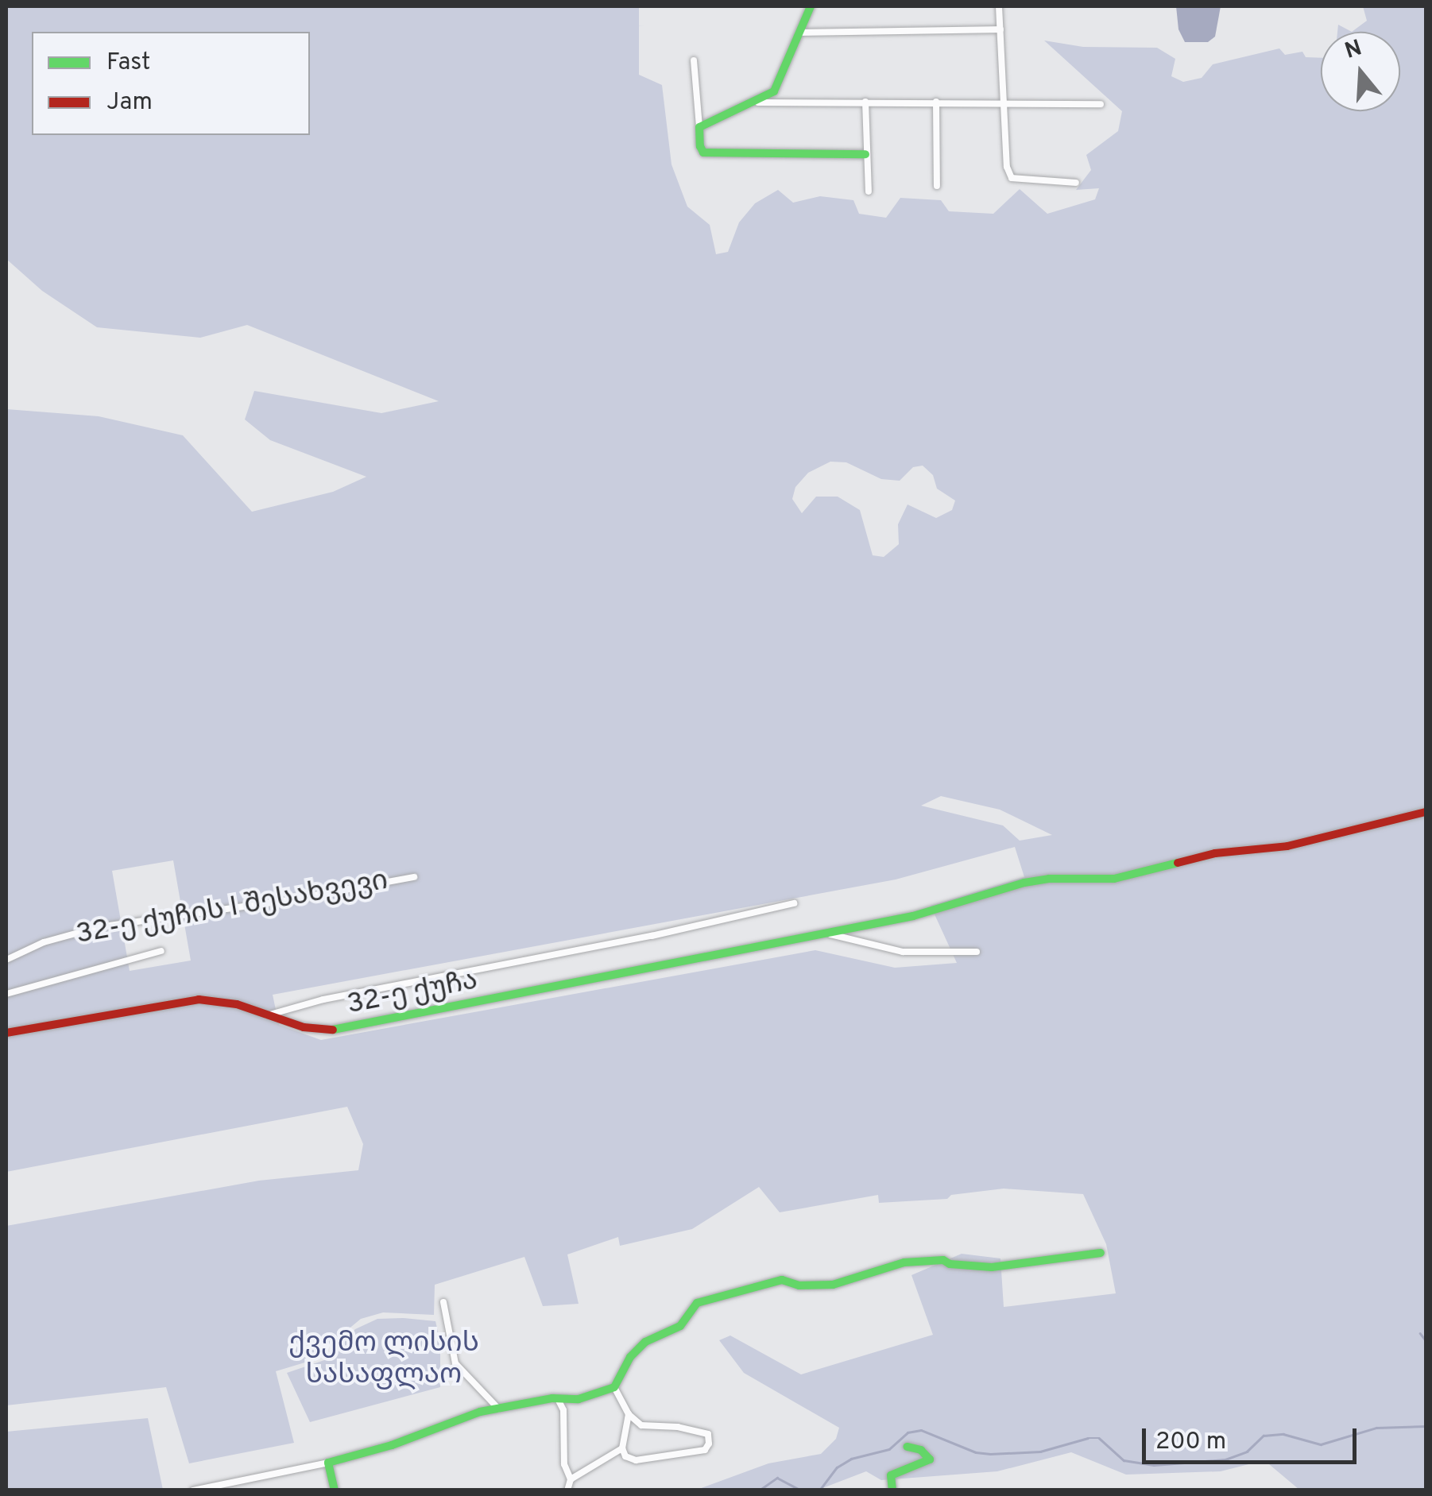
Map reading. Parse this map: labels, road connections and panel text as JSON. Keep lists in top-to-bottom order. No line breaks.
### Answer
{"streets":{"street":["32-ე ქუჩის I შესახვევი","32-ე ქუჩა"]},"parks":["ქვემო ლისის სასაფლაო"],"legend":["Fast","Jam"],"scale_bar":"200 m","north":"top"}
